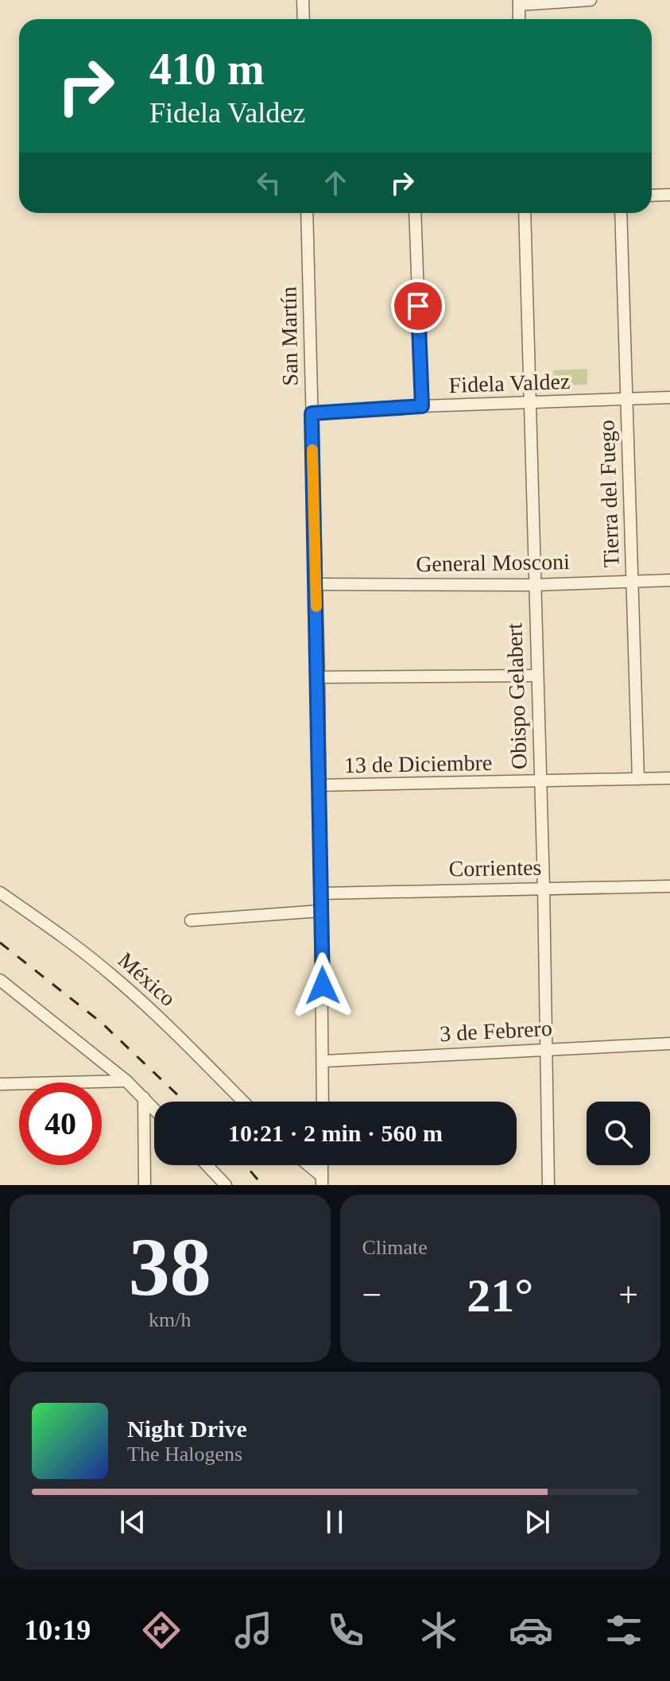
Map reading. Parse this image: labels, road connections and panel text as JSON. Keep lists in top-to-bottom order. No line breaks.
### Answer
{"streets":{"street":["San Martín","Fidela Valdez","Tierra del Fuego","General Mosconi","Obispo Gelabert","13 de Diciembre","Corrientes","México","3 de Febrero"]},"crossings":[["San Martín","Fidela Valdez"],["San Martín","General Mosconi"],["San Martín","13 de Diciembre"],["San Martín","Corrientes"],["San Martín","3 de Febrero"],["Fidela Valdez","Tierra del Fuego"],["Fidela Valdez","Obispo Gelabert"],["Tierra del Fuego","General Mosconi"],["Tierra del Fuego","13 de Diciembre"],["General Mosconi","Obispo Gelabert"],["Obispo Gelabert","13 de Diciembre"],["Obispo Gelabert","Corrientes"],["Obispo Gelabert","3 de Febrero"]],"page":{"turn":["410 m","Fidela Valdez"],"limit":"40","trip":"10:21 · 2 min · 560 m","tile":[["38","km/h"],"Climate"],"heat":["−","21°","+"],"song":["Night Drive","The Halogens"],"tabs":"10:19"}}
